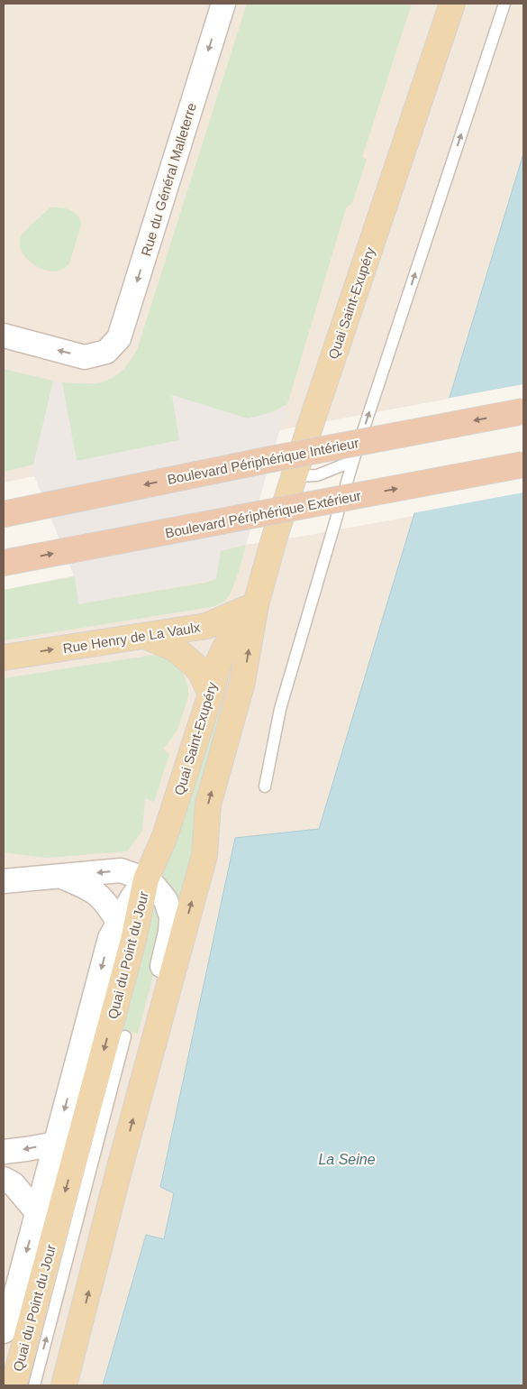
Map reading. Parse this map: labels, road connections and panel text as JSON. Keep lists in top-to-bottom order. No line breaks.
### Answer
{"streets":{"highway":["Boulevard Périphérique Intérieur","Boulevard Périphérique Extérieur"],"main road":["Quai Saint-Exupéry","Rue Henry de La Vaulx","Quai du Point du Jour"],"street":["Rue du Général Malleterre"]},"crossings":[["Quai Saint-Exupéry","Rue Henry de La Vaulx"],["Quai Saint-Exupéry","Quai du Point du Jour"]],"one_way":["Rue du Général Malleterre","Boulevard Périphérique Intérieur","Boulevard Périphérique Extérieur","Rue Henry de La Vaulx","Quai du Point du Jour"],"water":["La Seine"]}
